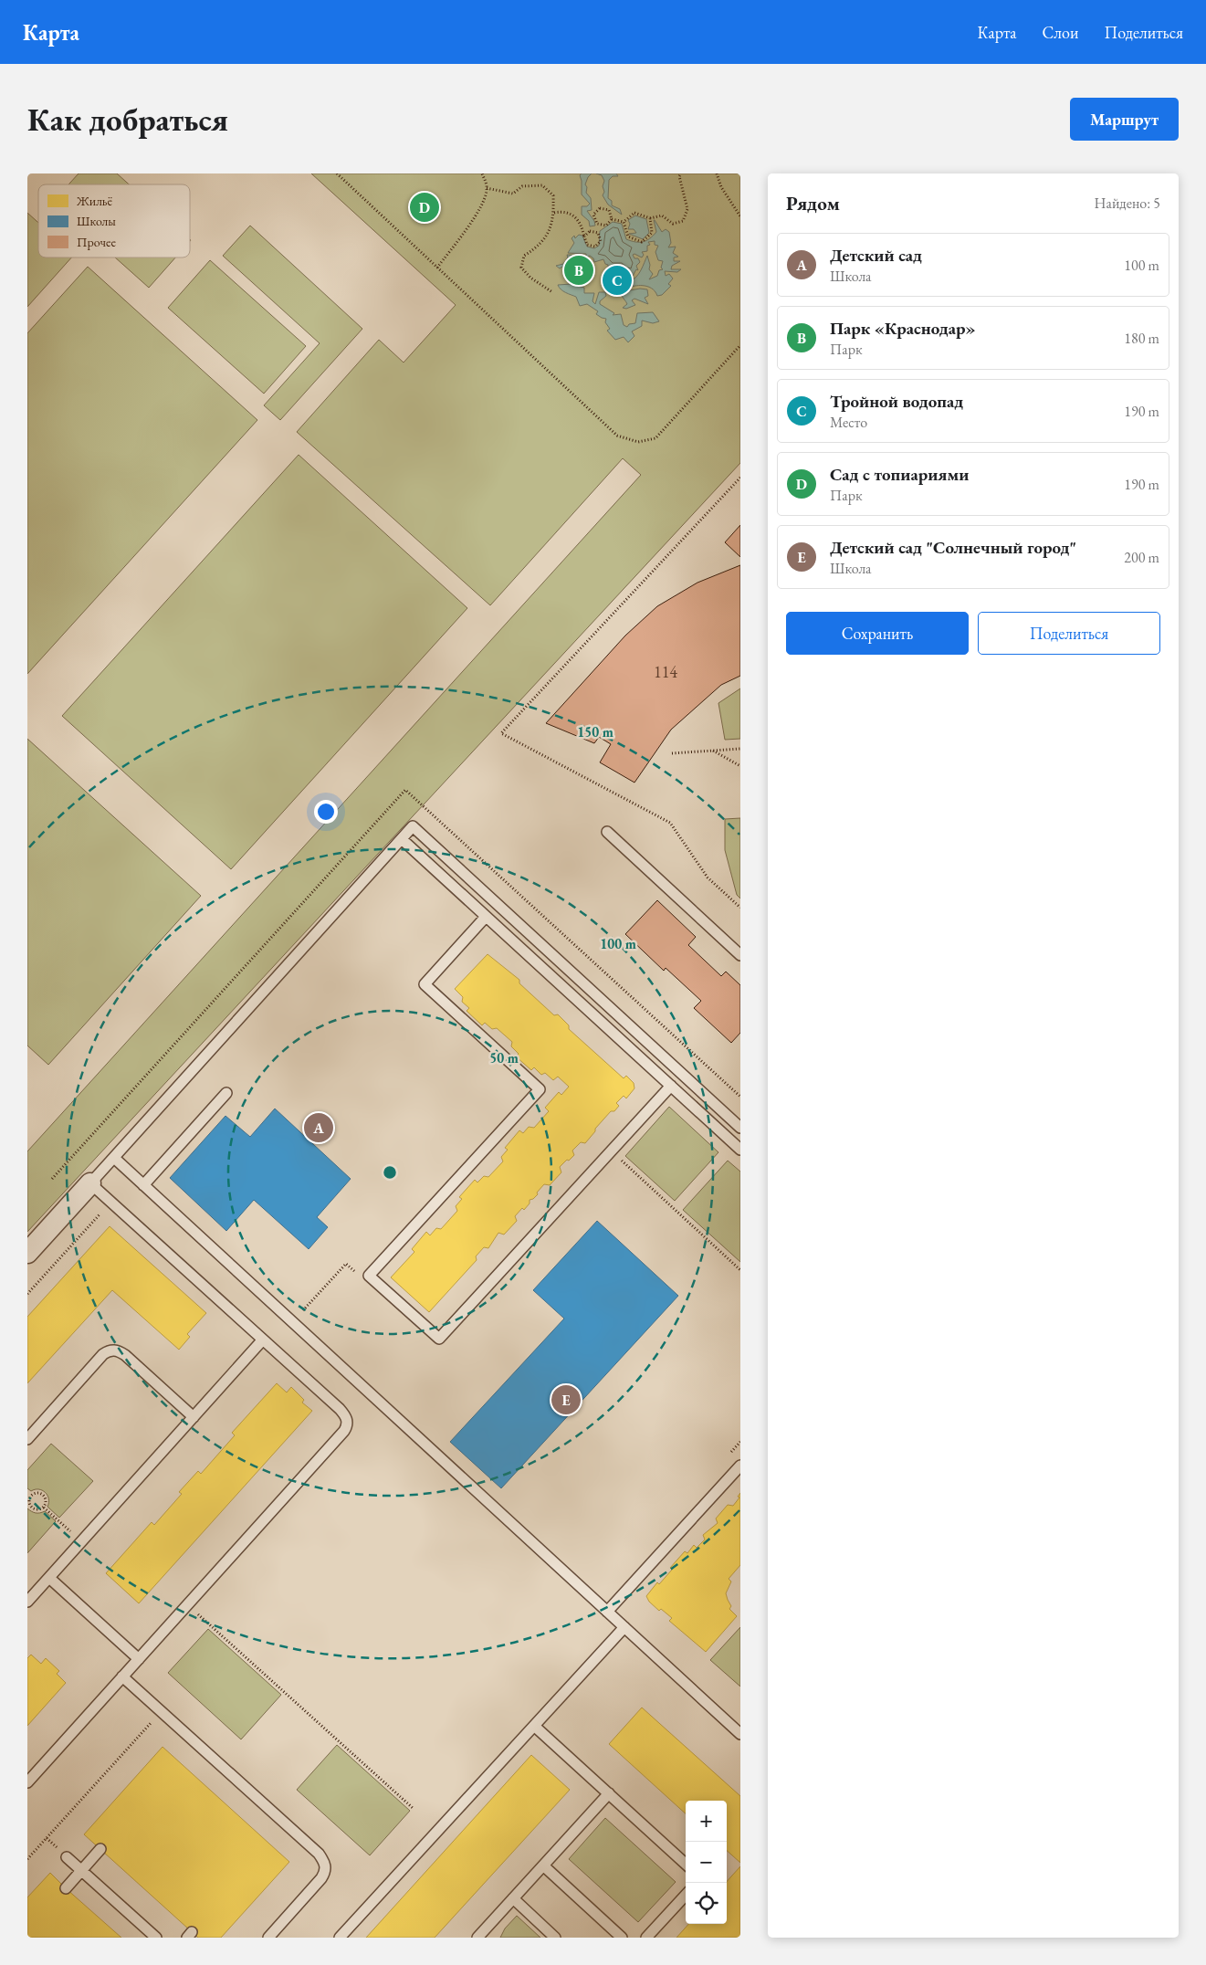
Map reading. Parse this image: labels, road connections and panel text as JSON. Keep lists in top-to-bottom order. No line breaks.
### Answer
{"house_numbers":["114"],"legend":["Жильё","Школы","Прочее"],"page":{"header":"Карта","nav":["Карта","Слои","Поделиться"],"buttons":["Маршрут",["Сохранить","Поделиться"]],"title":"Как добраться","heading":["Рядом","Найдено: 5"],"pins":["D","B","C","A","E"],"list":[{"mark":"A","name":"Детский сад","note":"Школа","value":"100 m"},{"mark":"B","name":"Парк «Краснодар»","note":"Парк","value":"180 m"},{"mark":"C","name":"Тройной водопад","note":"Место","value":"190 m"},{"mark":"D","name":"Сад с топиариями","note":"Парк","value":"190 m"},{"mark":"E","name":"Детский сад \"Солнечный город\"","note":"Школа","value":"200 m"}],"map_buttons":["+","−"]},"rings":["150 m","100 m","50 m"]}
